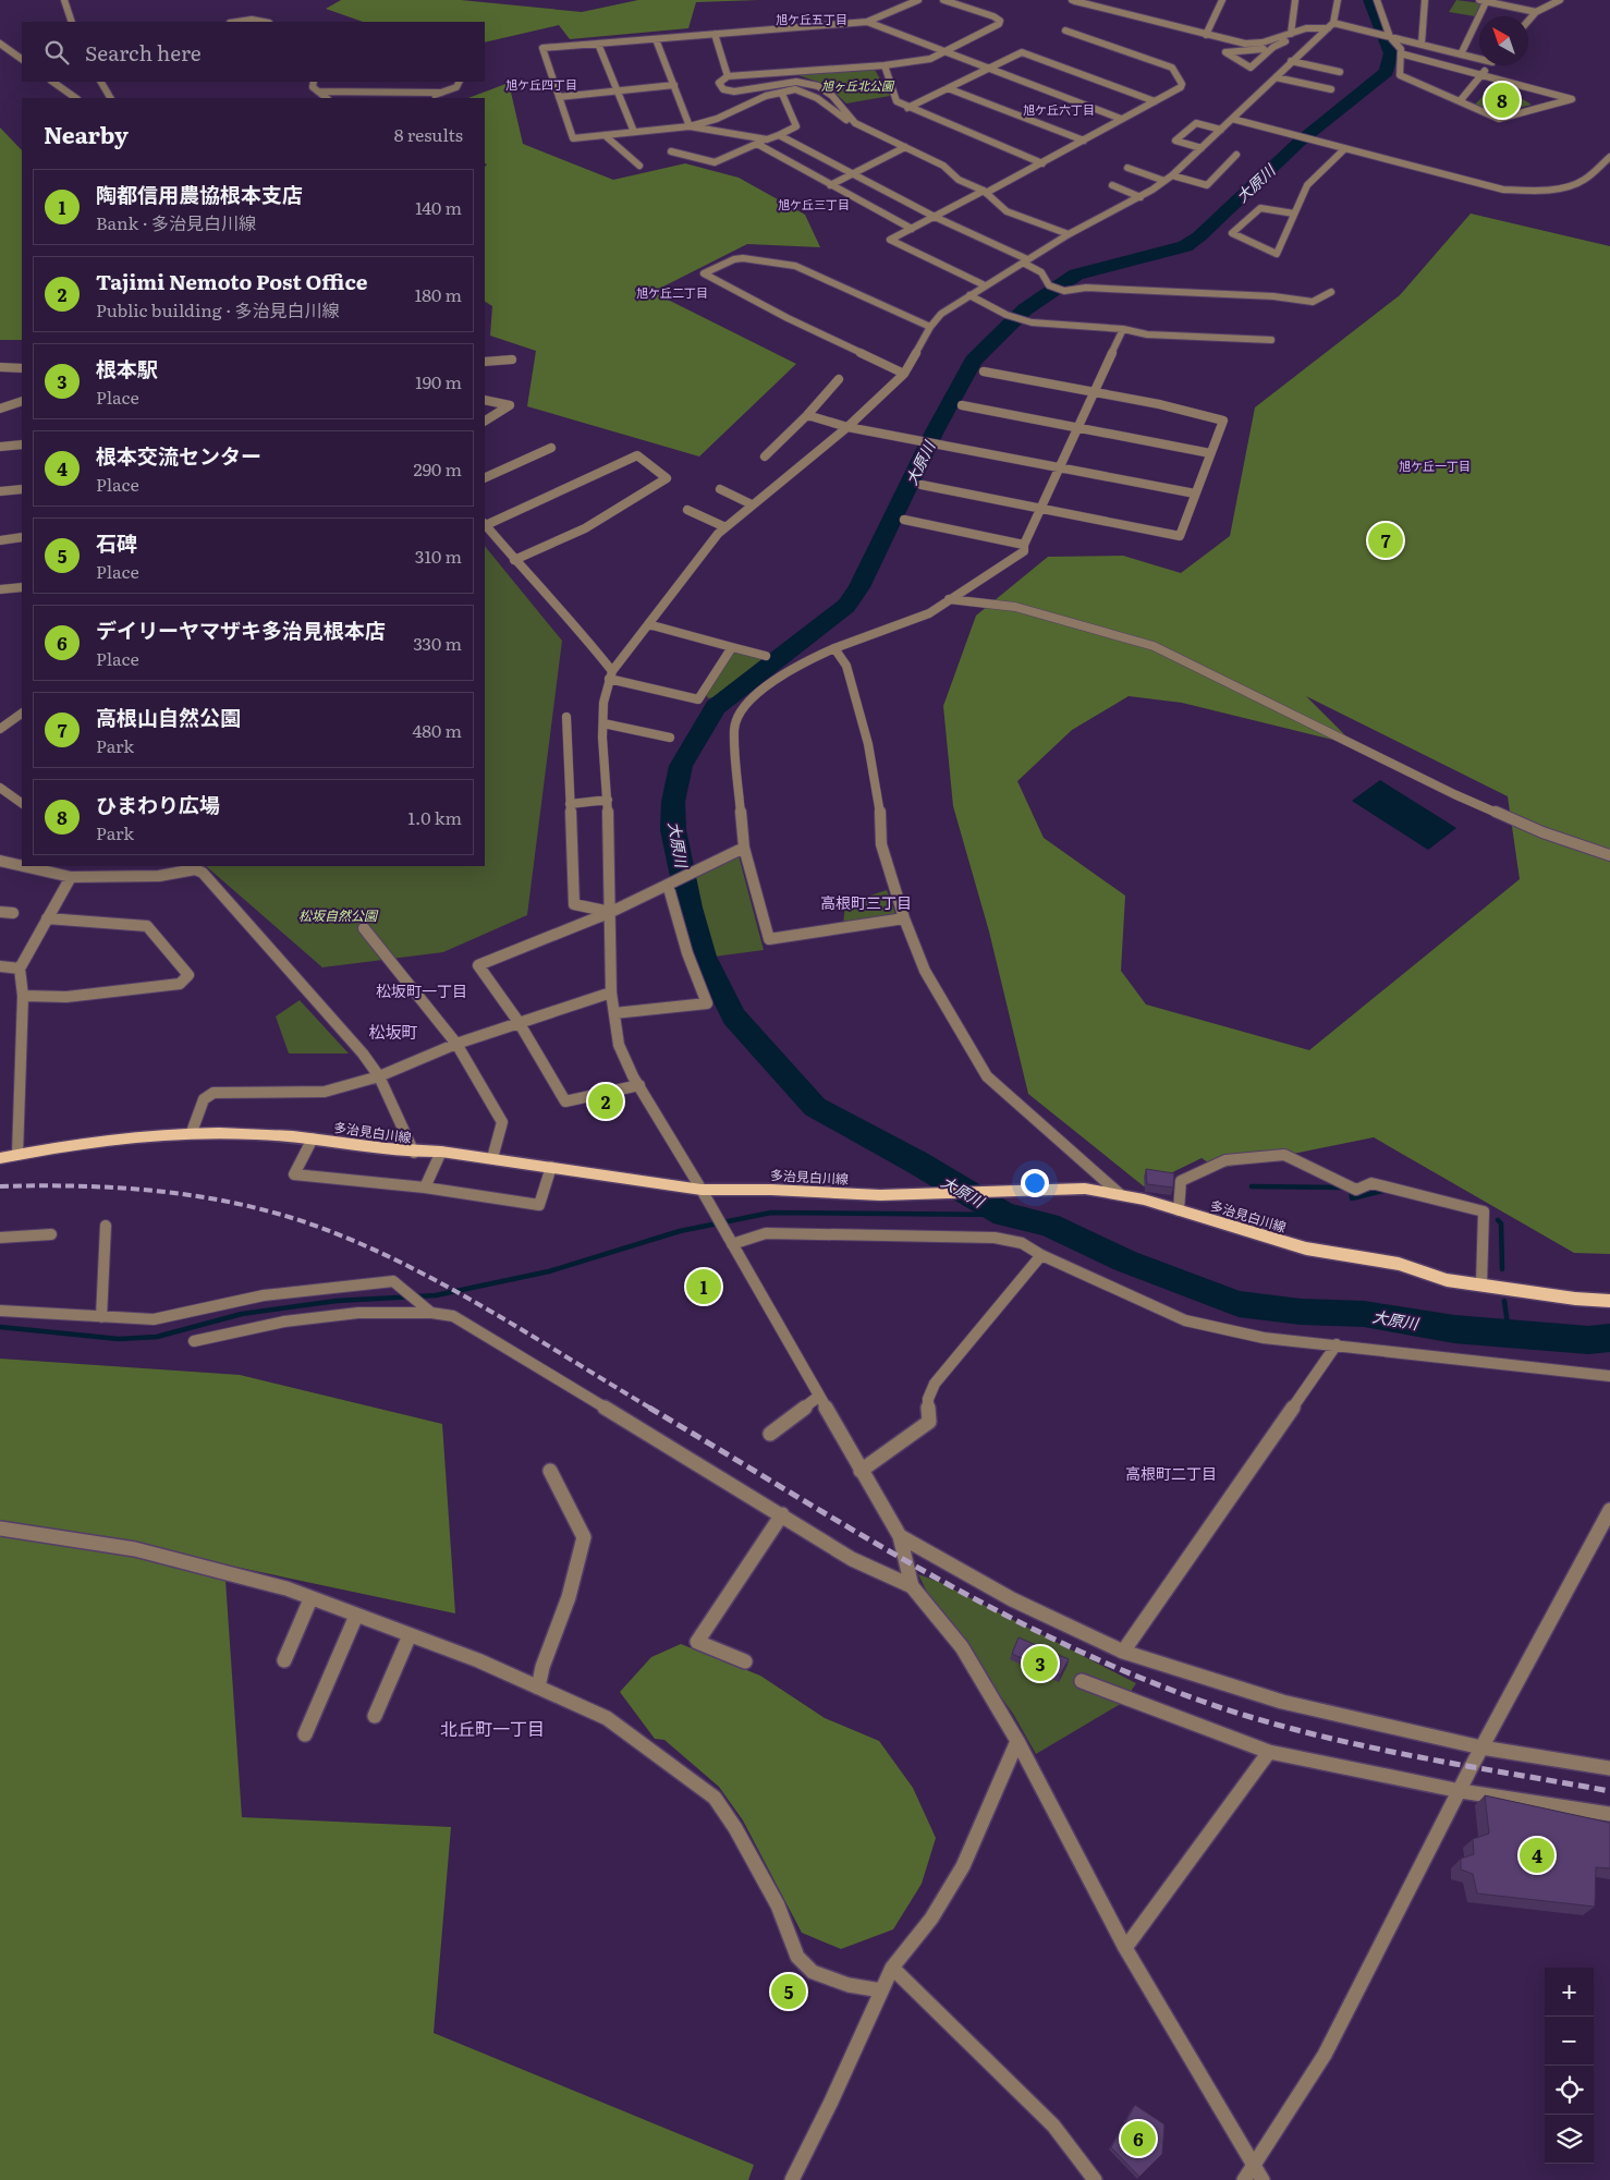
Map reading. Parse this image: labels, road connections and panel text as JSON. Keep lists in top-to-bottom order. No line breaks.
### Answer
{"streets":{"main road":["多治見白川線"]},"districts":["旭ケ丘五丁目","旭ケ丘四丁目","旭ケ丘六丁目","旭ケ丘三丁目","旭ケ丘二丁目","旭ケ丘一丁目","高根町三丁目","松坂町一丁目","松坂町","高根町二丁目","北丘町一丁目"],"water":["大原川"],"parks":["旭ヶ丘北公園","松坂自然公園"],"north":"top left","page":{"search":"Search here","pins":["8","7","2","1","3","4","5","6"],"heading":["Nearby","8 results"],"list":[{"mark":"1","name":"陶都信用農協根本支店","note":"Bank · 多治見白川線","value":"140 m"},{"mark":"2","name":"Tajimi Nemoto Post Office","note":"Public building · 多治見白川線","value":"180 m"},{"mark":"3","name":"根本駅","note":"Place","value":"190 m"},{"mark":"4","name":"根本交流センター","note":"Place","value":"290 m"},{"mark":"5","name":"石碑","note":"Place","value":"310 m"},{"mark":"6","name":"デイリーヤマザキ多治見根本店","note":"Place","value":"330 m"},{"mark":"7","name":"高根山自然公園","note":"Park","value":"480 m"},{"mark":"8","name":"ひまわり広場","note":"Park","value":"1.0 km"}],"map_buttons":["+","−"]}}
